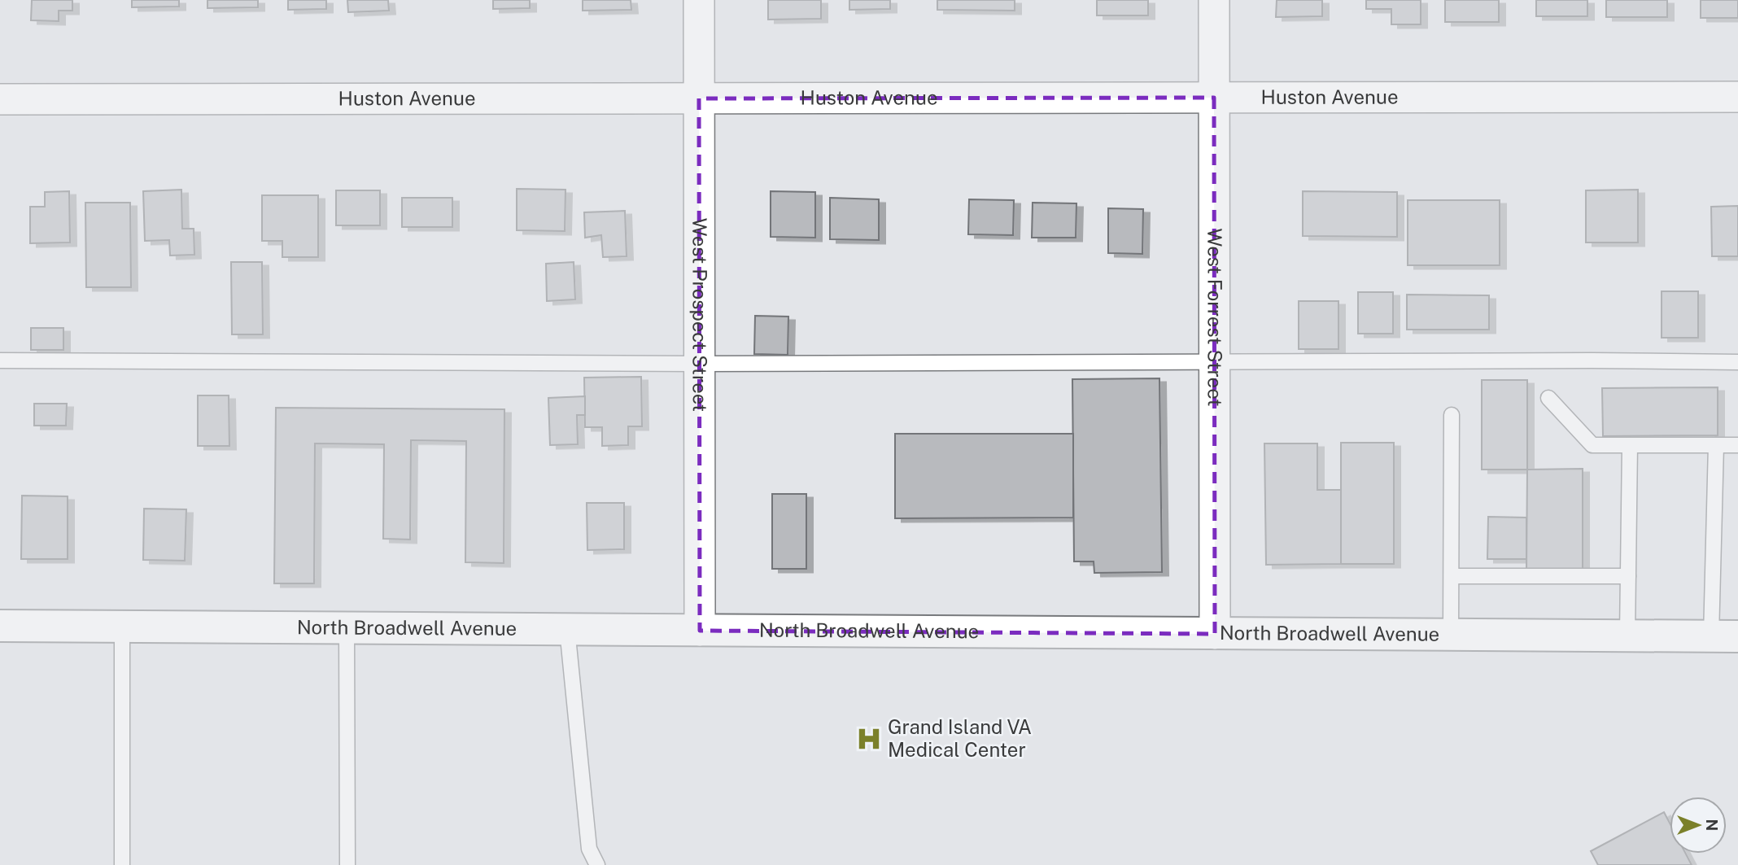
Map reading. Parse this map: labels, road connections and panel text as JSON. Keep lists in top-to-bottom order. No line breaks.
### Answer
{"streets":{"main road":["North Broadwell Avenue"],"street":["Huston Avenue","West Prospect Street","West Forrest Street"]},"crossings":[["Huston Avenue","West Prospect Street"],["Huston Avenue","West Forrest Street"],["West Prospect Street","North Broadwell Avenue"],["West Forrest Street","North Broadwell Avenue"]],"places":{"hospital":["Grand Island VA Medical Center"]},"north":"right"}
